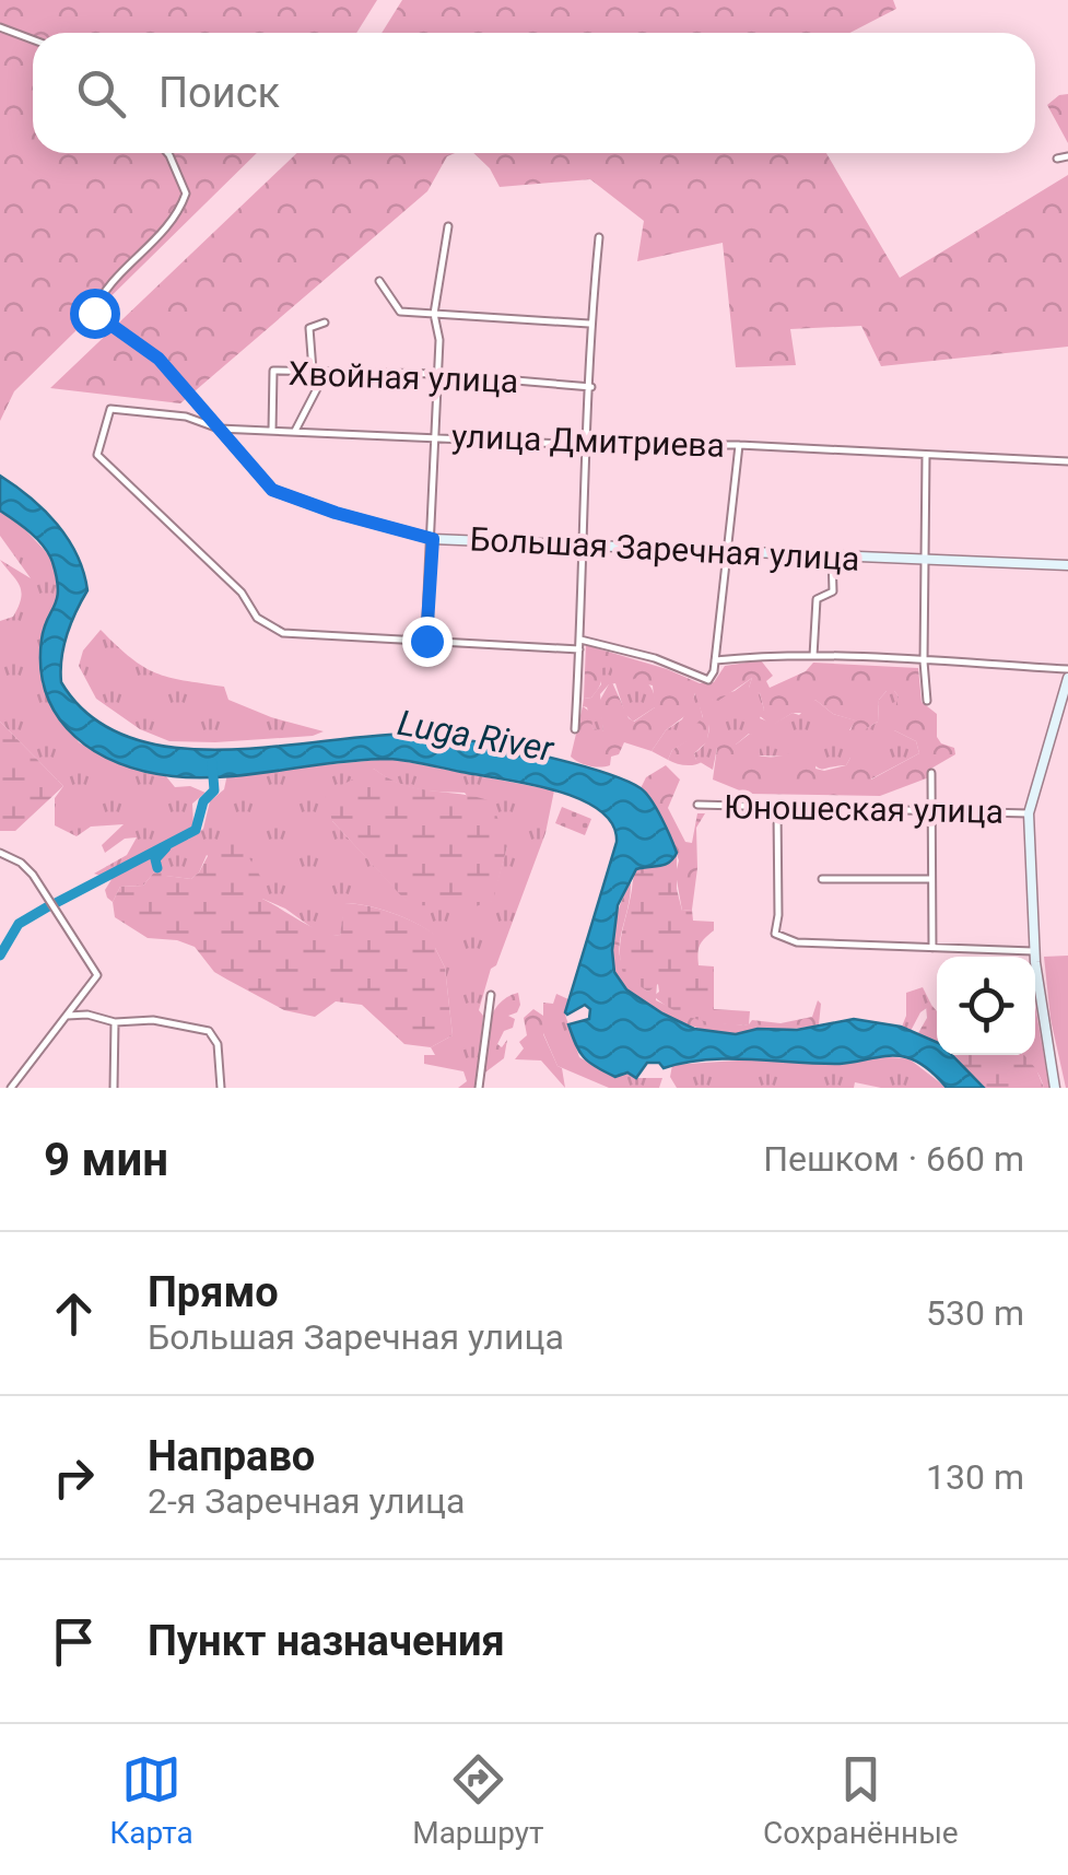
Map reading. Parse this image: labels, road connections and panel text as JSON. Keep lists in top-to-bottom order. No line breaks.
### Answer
{"streets":{"street":["Хвойная улица","улица Дмитриева","Большая Заречная улица","Юношеская улица"]},"crossings":[["Хвойная улица","улица Дмитриева"],["улица Дмитриева","Большая Заречная улица"]],"water":["Luga River"],"page":{"search":"Поиск","heading":["9 мин","Пешком · 660 m"],"list":[["Прямо","Большая Заречная улица","530 m"],["Направо","2-я Заречная улица","130 m"],"Пункт назначения"],"nav":["Карта","Маршрут","Сохранённые"]}}
